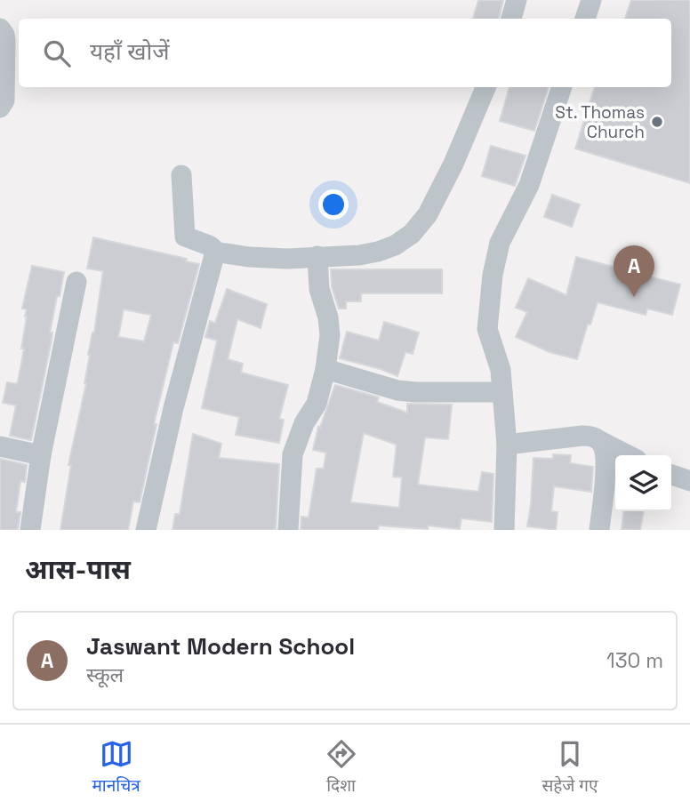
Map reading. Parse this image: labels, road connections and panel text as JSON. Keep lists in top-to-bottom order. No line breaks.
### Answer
{"places":["St. Thomas Church"],"page":{"search":"यहाँ खोजें","pins":"A","heading":"आस-पास","list":[{"mark":"A","name":"Jaswant Modern School","note":"स्कूल","value":"130 m"}],"nav":["मानचित्र","दिशा","सहेजे गए"]}}
